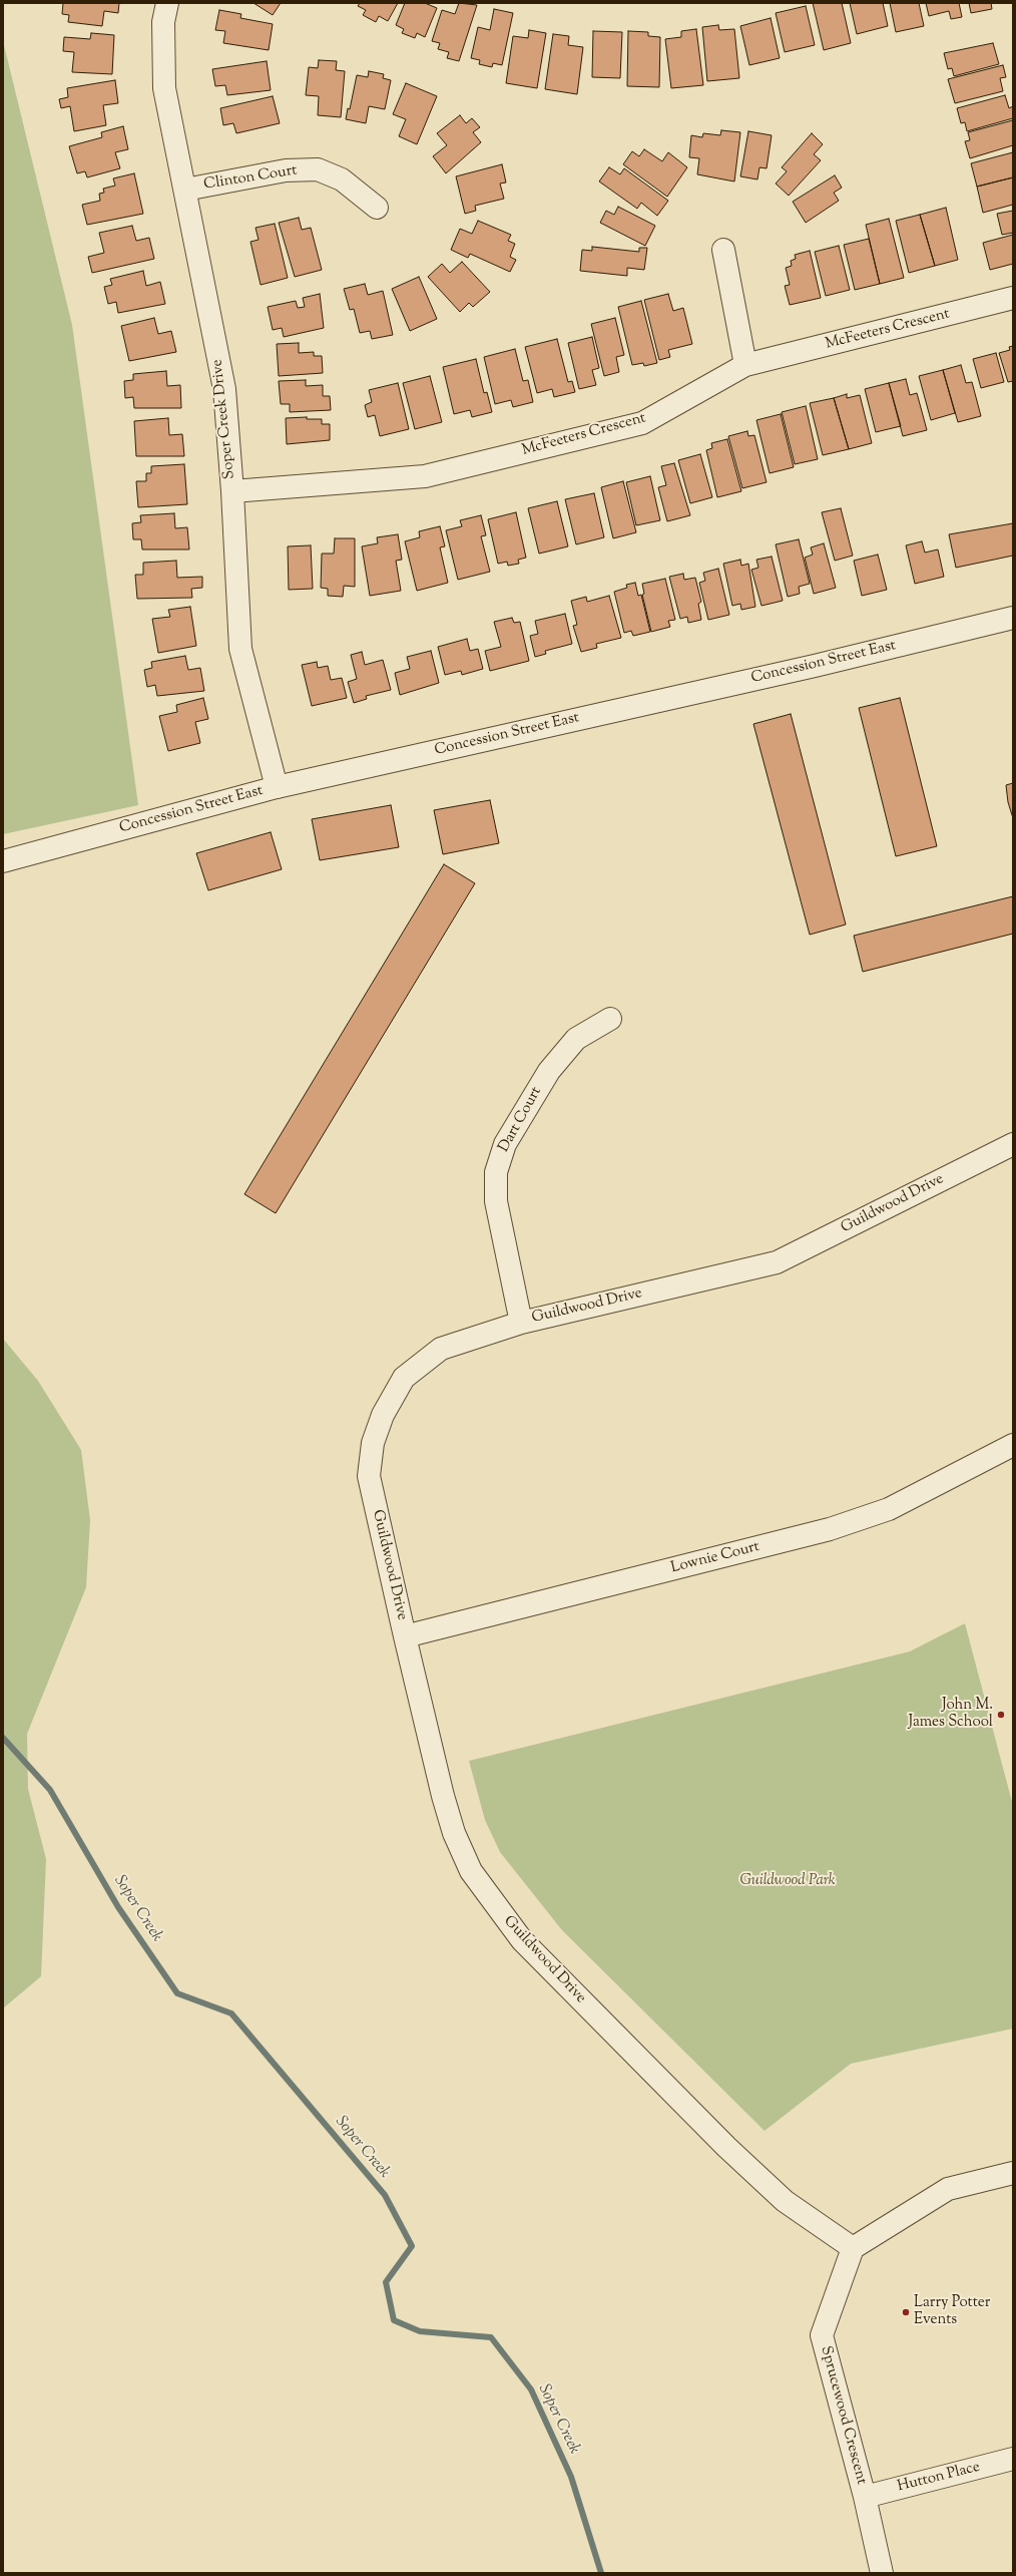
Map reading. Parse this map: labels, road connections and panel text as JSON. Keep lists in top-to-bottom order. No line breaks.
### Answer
{"streets":{"street":["Clinton Court","McFeeters Crescent","Soper Creek Drive","Concession Street East","Dart Court","Guildwood Drive","Lownie Court","Sprucewood Crescent","Hutton Place"]},"crossings":[["Clinton Court","Soper Creek Drive"],["McFeeters Crescent","Soper Creek Drive"],["Soper Creek Drive","Concession Street East"],["Dart Court","Guildwood Drive"],["Guildwood Drive","Lownie Court"],["Guildwood Drive","Sprucewood Crescent"],["Sprucewood Crescent","Hutton Place"]],"water":["Soper Creek"],"parks":["Guildwood Park"],"places":["John M. James School","Larry Potter Events"]}
